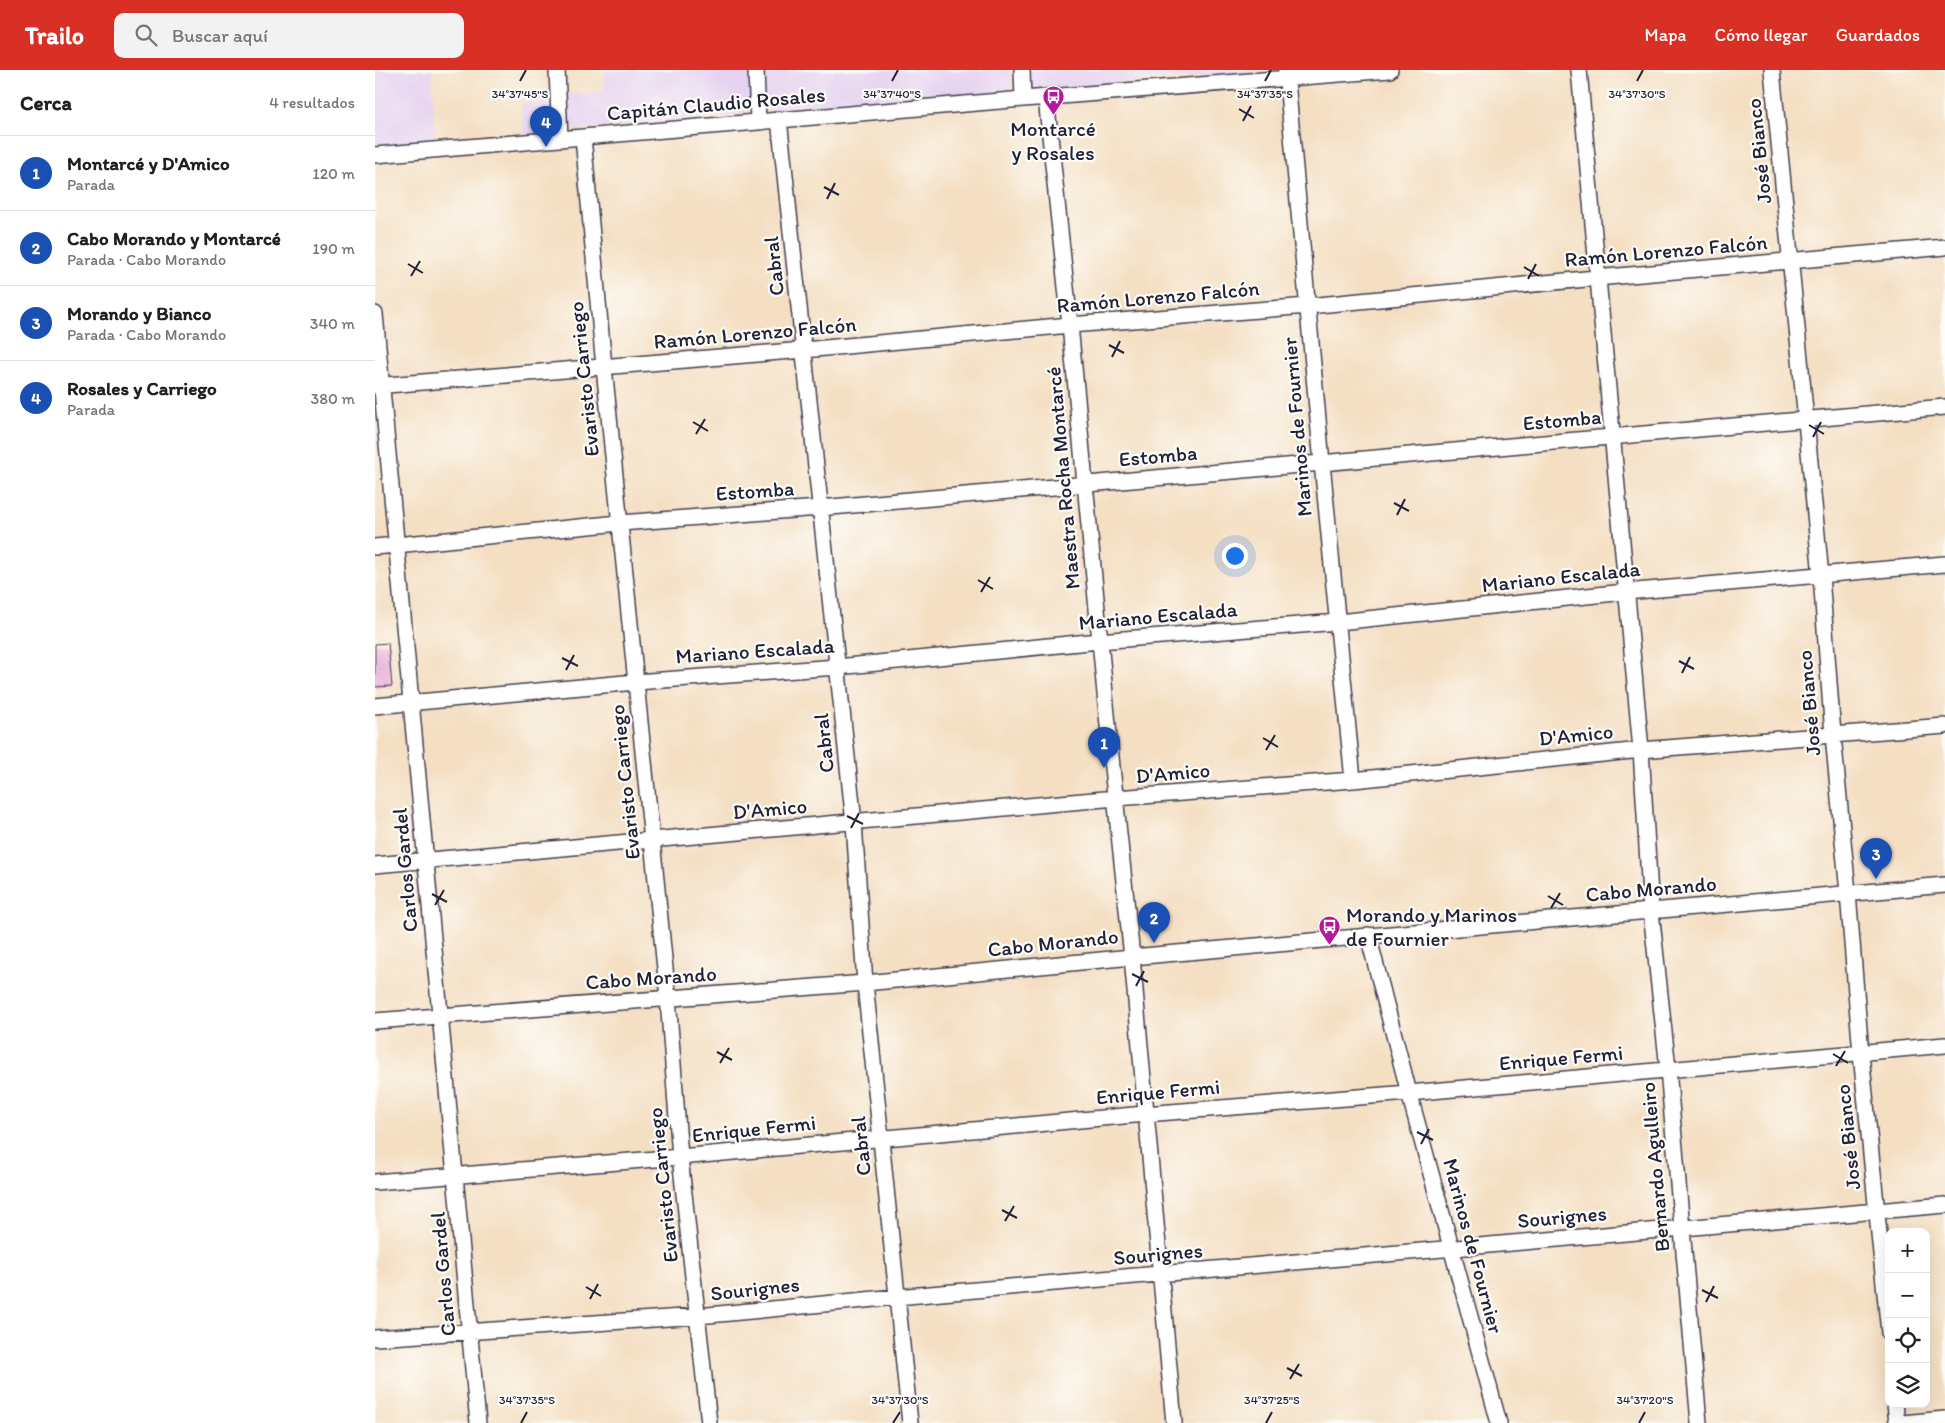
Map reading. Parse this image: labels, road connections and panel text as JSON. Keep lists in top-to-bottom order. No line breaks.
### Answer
{"streets":{"street":["Capitán Claudio Rosales","José Bianco","Ramón Lorenzo Falcón","Cabral","Evaristo Carriego","Estomba","Marinos de Fournier","Maestra Rocha Montarcé","Mariano Escalada","D'Amico","Carlos Gardel","Cabo Morando","Enrique Fermi","Bernardo Agulleiro","Sourignes"]},"crossings":[["Capitán Claudio Rosales","Cabral"],["Capitán Claudio Rosales","Evaristo Carriego"],["Capitán Claudio Rosales","Marinos de Fournier"],["Capitán Claudio Rosales","Maestra Rocha Montarcé"],["José Bianco","Ramón Lorenzo Falcón"],["José Bianco","Estomba"],["José Bianco","Mariano Escalada"],["José Bianco","D'Amico"],["José Bianco","Cabo Morando"],["José Bianco","Enrique Fermi"],["José Bianco","Sourignes"],["Ramón Lorenzo Falcón","Cabral"],["Ramón Lorenzo Falcón","Evaristo Carriego"],["Ramón Lorenzo Falcón","Marinos de Fournier"],["Ramón Lorenzo Falcón","Maestra Rocha Montarcé"],["Ramón Lorenzo Falcón","Carlos Gardel"],["Ramón Lorenzo Falcón","Bernardo Agulleiro"],["Cabral","Estomba"],["Cabral","Mariano Escalada"],["Cabral","D'Amico"],["Cabral","Cabo Morando"],["Cabral","Enrique Fermi"],["Cabral","Sourignes"],["Evaristo Carriego","Estomba"],["Evaristo Carriego","Mariano Escalada"],["Evaristo Carriego","D'Amico"],["Evaristo Carriego","Cabo Morando"],["Evaristo Carriego","Enrique Fermi"],["Evaristo Carriego","Sourignes"],["Estomba","Marinos de Fournier"],["Estomba","Maestra Rocha Montarcé"],["Estomba","Carlos Gardel"],["Estomba","Bernardo Agulleiro"],["Marinos de Fournier","Mariano Escalada"],["Marinos de Fournier","D'Amico"],["Marinos de Fournier","Cabo Morando"],["Marinos de Fournier","Enrique Fermi"],["Marinos de Fournier","Sourignes"],["Maestra Rocha Montarcé","Mariano Escalada"],["Maestra Rocha Montarcé","D'Amico"],["Maestra Rocha Montarcé","Cabo Morando"],["Maestra Rocha Montarcé","Enrique Fermi"],["Maestra Rocha Montarcé","Sourignes"],["Mariano Escalada","Carlos Gardel"],["Mariano Escalada","Bernardo Agulleiro"],["D'Amico","Carlos Gardel"],["D'Amico","Bernardo Agulleiro"],["Carlos Gardel","Cabo Morando"],["Carlos Gardel","Enrique Fermi"],["Carlos Gardel","Sourignes"],["Cabo Morando","Bernardo Agulleiro"],["Enrique Fermi","Bernardo Agulleiro"],["Bernardo Agulleiro","Sourignes"]],"places":{"bus stop":["Montarcé y Rosales","Morando y Marinos de Fournier"]},"page":{"header":"Trailo","search":"Buscar aquí","nav":["Mapa","Cómo llegar","Guardados"],"heading":["Cerca","4 resultados"],"pins":["4","1","3","2"],"list":[{"mark":"1","name":"Montarcé y D'Amico","note":"Parada","value":"120 m"},{"mark":"2","name":"Cabo Morando y Montarcé","note":"Parada · Cabo Morando","value":"190 m"},{"mark":"3","name":"Morando y Bianco","note":"Parada · Cabo Morando","value":"340 m"},{"mark":"4","name":"Rosales y Carriego","note":"Parada","value":"380 m"}],"map_buttons":["+","−"]},"coordinates":["34°37'45\"S","34°37'40\"S","34°37'35\"S","34°37'30\"S","34°37'25\"S","34°37'20\"S"]}
